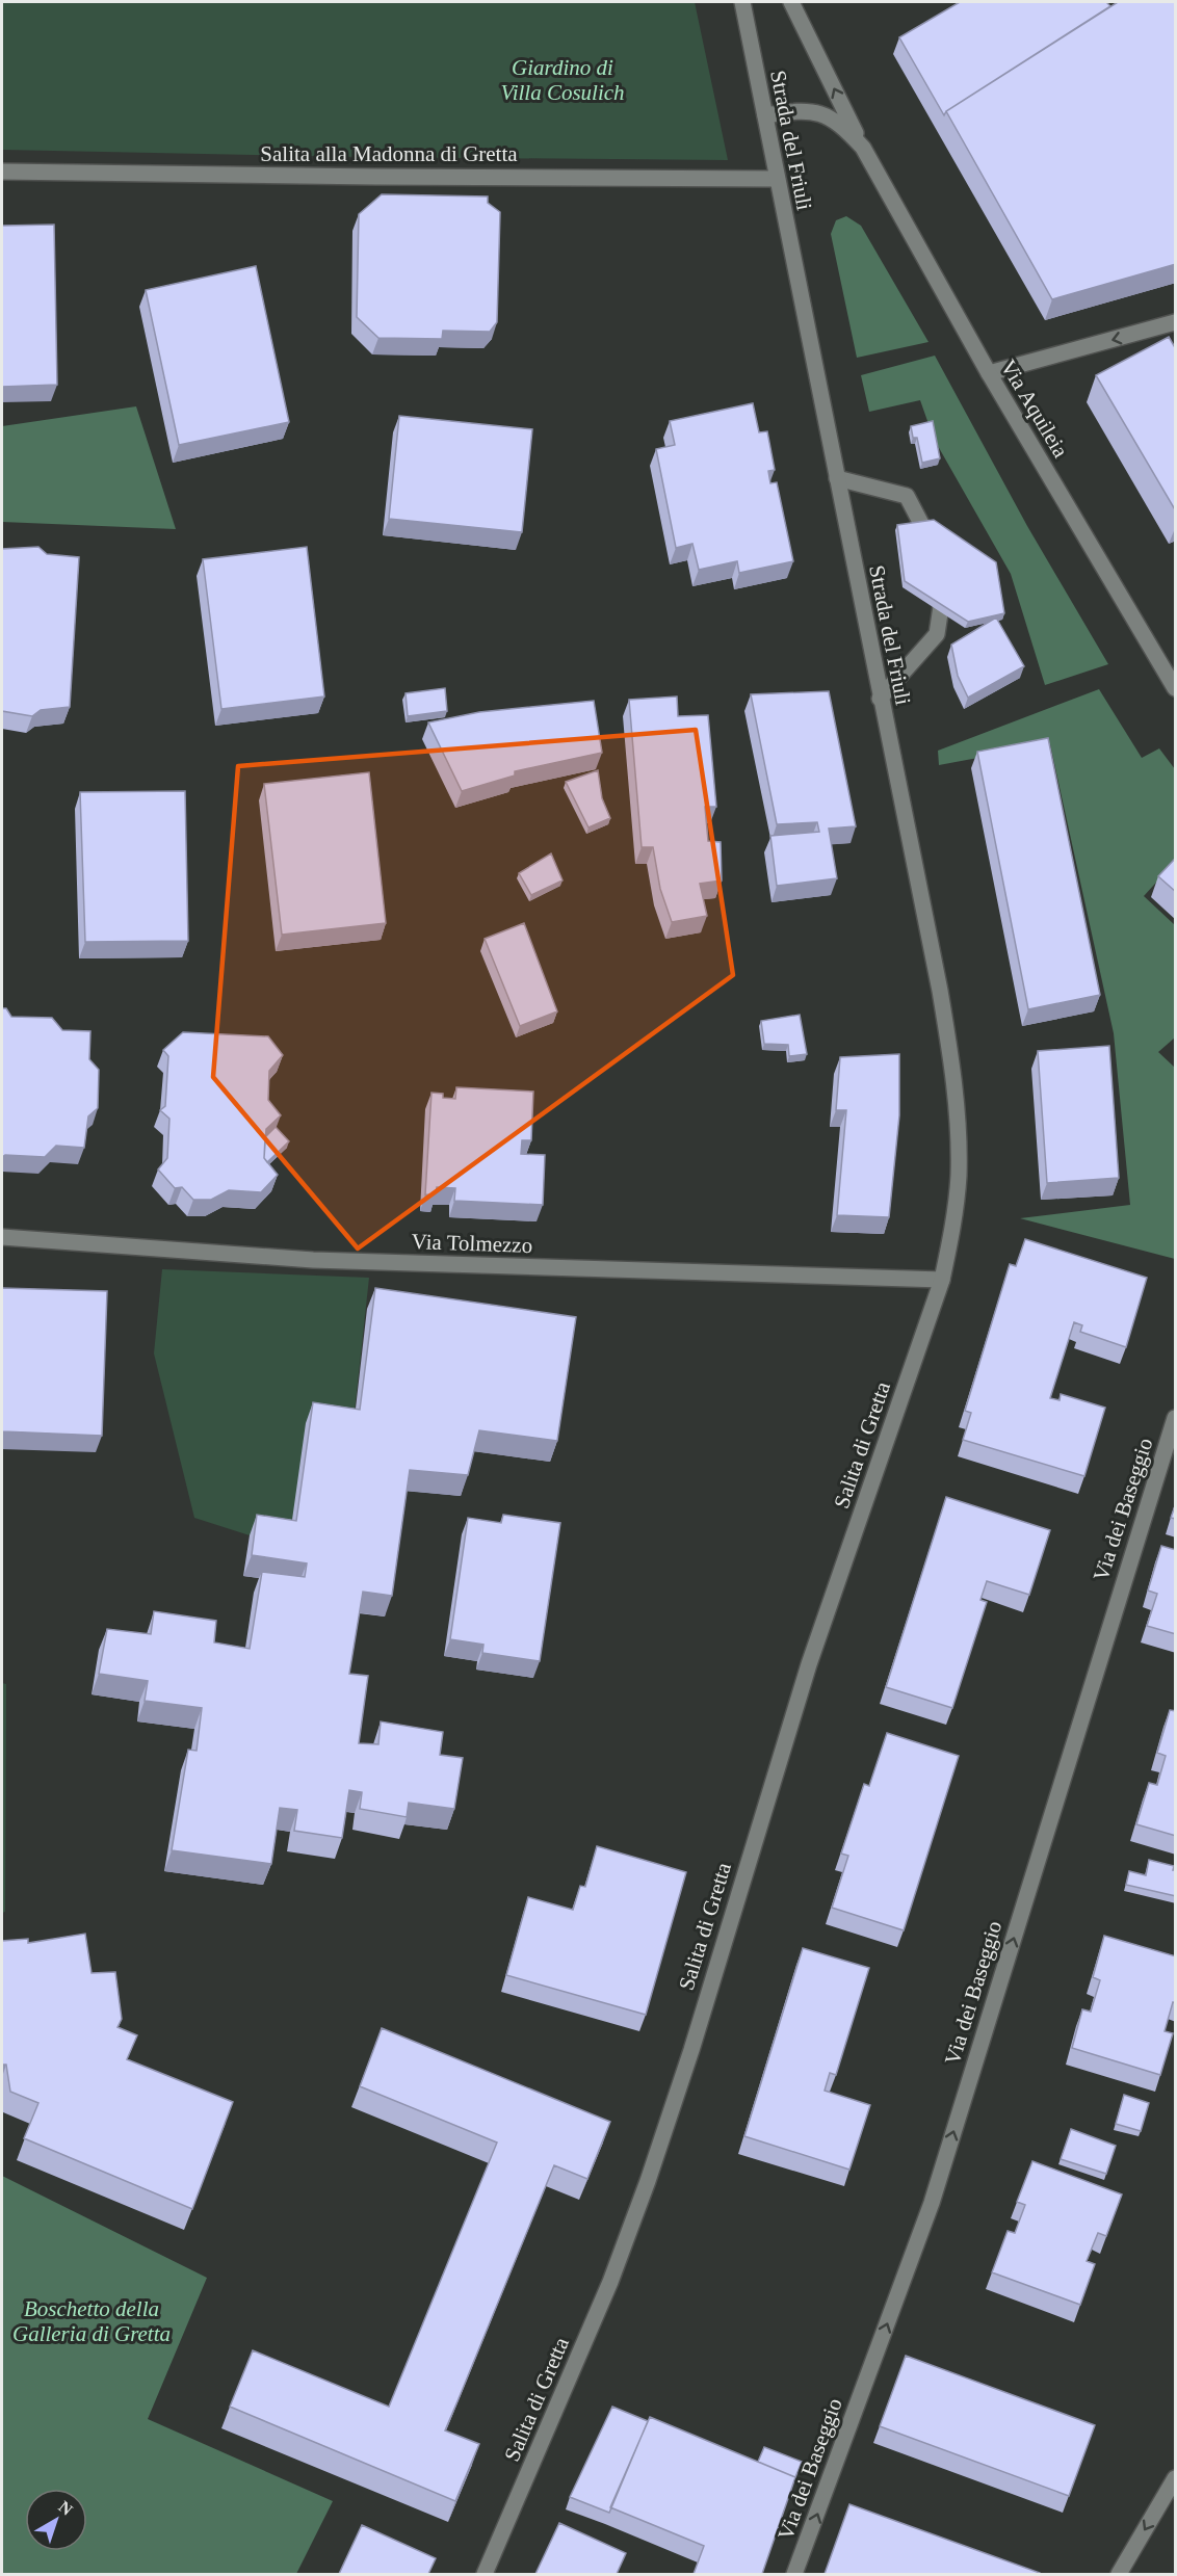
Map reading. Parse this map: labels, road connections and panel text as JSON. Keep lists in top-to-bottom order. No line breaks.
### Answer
{"streets":{"street":["Strada del Friuli","Salita alla Madonna di Gretta","Via Aquileia","Via Tolmezzo","Salita di Gretta","Via dei Baseggio"]},"crossings":[["Strada del Friuli","Salita alla Madonna di Gretta"],["Strada del Friuli","Via Aquileia"],["Strada del Friuli","Via Tolmezzo"],["Strada del Friuli","Salita di Gretta"],["Via Tolmezzo","Salita di Gretta"]],"one_way":["Via dei Baseggio"],"parks":["Giardino di Villa Cosulich","Boschetto della Galleria di Gretta"],"north":"top right"}
